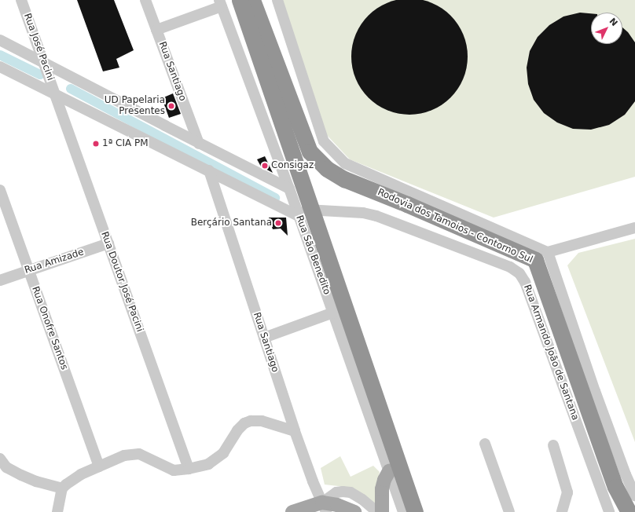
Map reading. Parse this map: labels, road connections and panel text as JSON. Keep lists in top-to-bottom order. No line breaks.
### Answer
{"streets":{"highway":["Rodovia dos Tamoios - Contorno Sul"],"street":["Rua José Pacini","Rua Santiago","Rua São Benedito","Rua Amizade","Rua Doutor José Pacini","Rua Onofre Santos","Rua Armando João de Santana"]},"crossings":[["Rua José Pacini","Rua Doutor José Pacini"],["Rua São Benedito","Rua Armando João de Santana"],["Rua Amizade","Rua Doutor José Pacini"],["Rua Amizade","Rua Onofre Santos"]],"places":["UD Papelaria Presentes","1ª CIA PM","Consigaz","Berçário Santana"],"north":"top right"}
